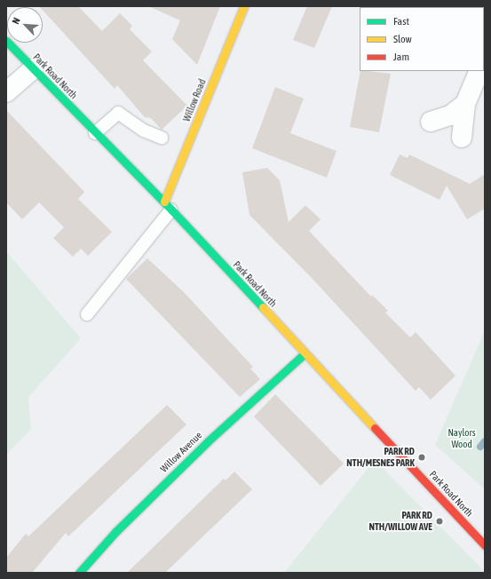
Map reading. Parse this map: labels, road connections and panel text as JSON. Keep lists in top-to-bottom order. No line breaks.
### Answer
{"streets":{"street":["Park Road North","Willow Road","Willow Avenue"]},"crossings":[["Park Road North","Willow Road"],["Park Road North","Willow Avenue"]],"parks":["Naylors Wood"],"places":["PARK RD NTH/MESNES PARK","PARK RD NTH/WILLOW AVE"],"legend":["Fast","Slow","Jam"],"north":"top left"}
